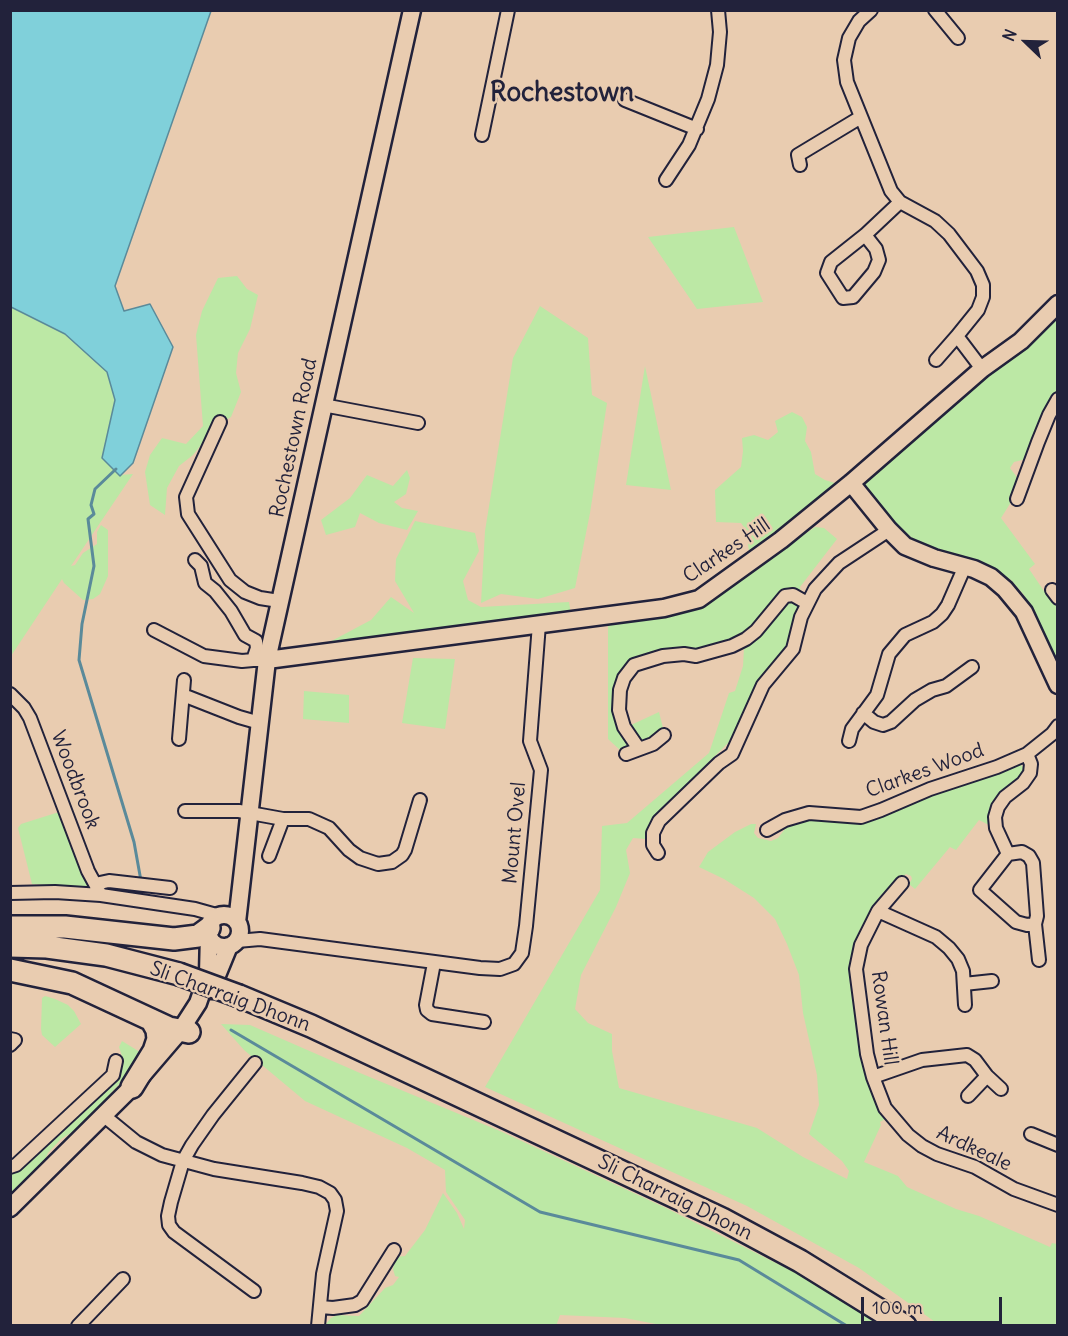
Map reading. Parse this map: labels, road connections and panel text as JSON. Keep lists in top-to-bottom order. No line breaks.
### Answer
{"streets":{"highway":["Sli Charraig Dhonn"],"main road":["Rochestown Road","Clarkes Hill"],"street":["Clarkes Wood","Woodbrook","Mount Ovel","Rowan Hill","Ardkeale"]},"crossings":[["Rochestown Road","Clarkes Hill"],["Rochestown Road","Mount Ovel"],["Clarkes Hill","Mount Ovel"],["Woodbrook","Mount Ovel"],["Rowan Hill","Ardkeale"]],"districts":["Rochestown"],"scale_bar":"100 m","north":"top left"}
